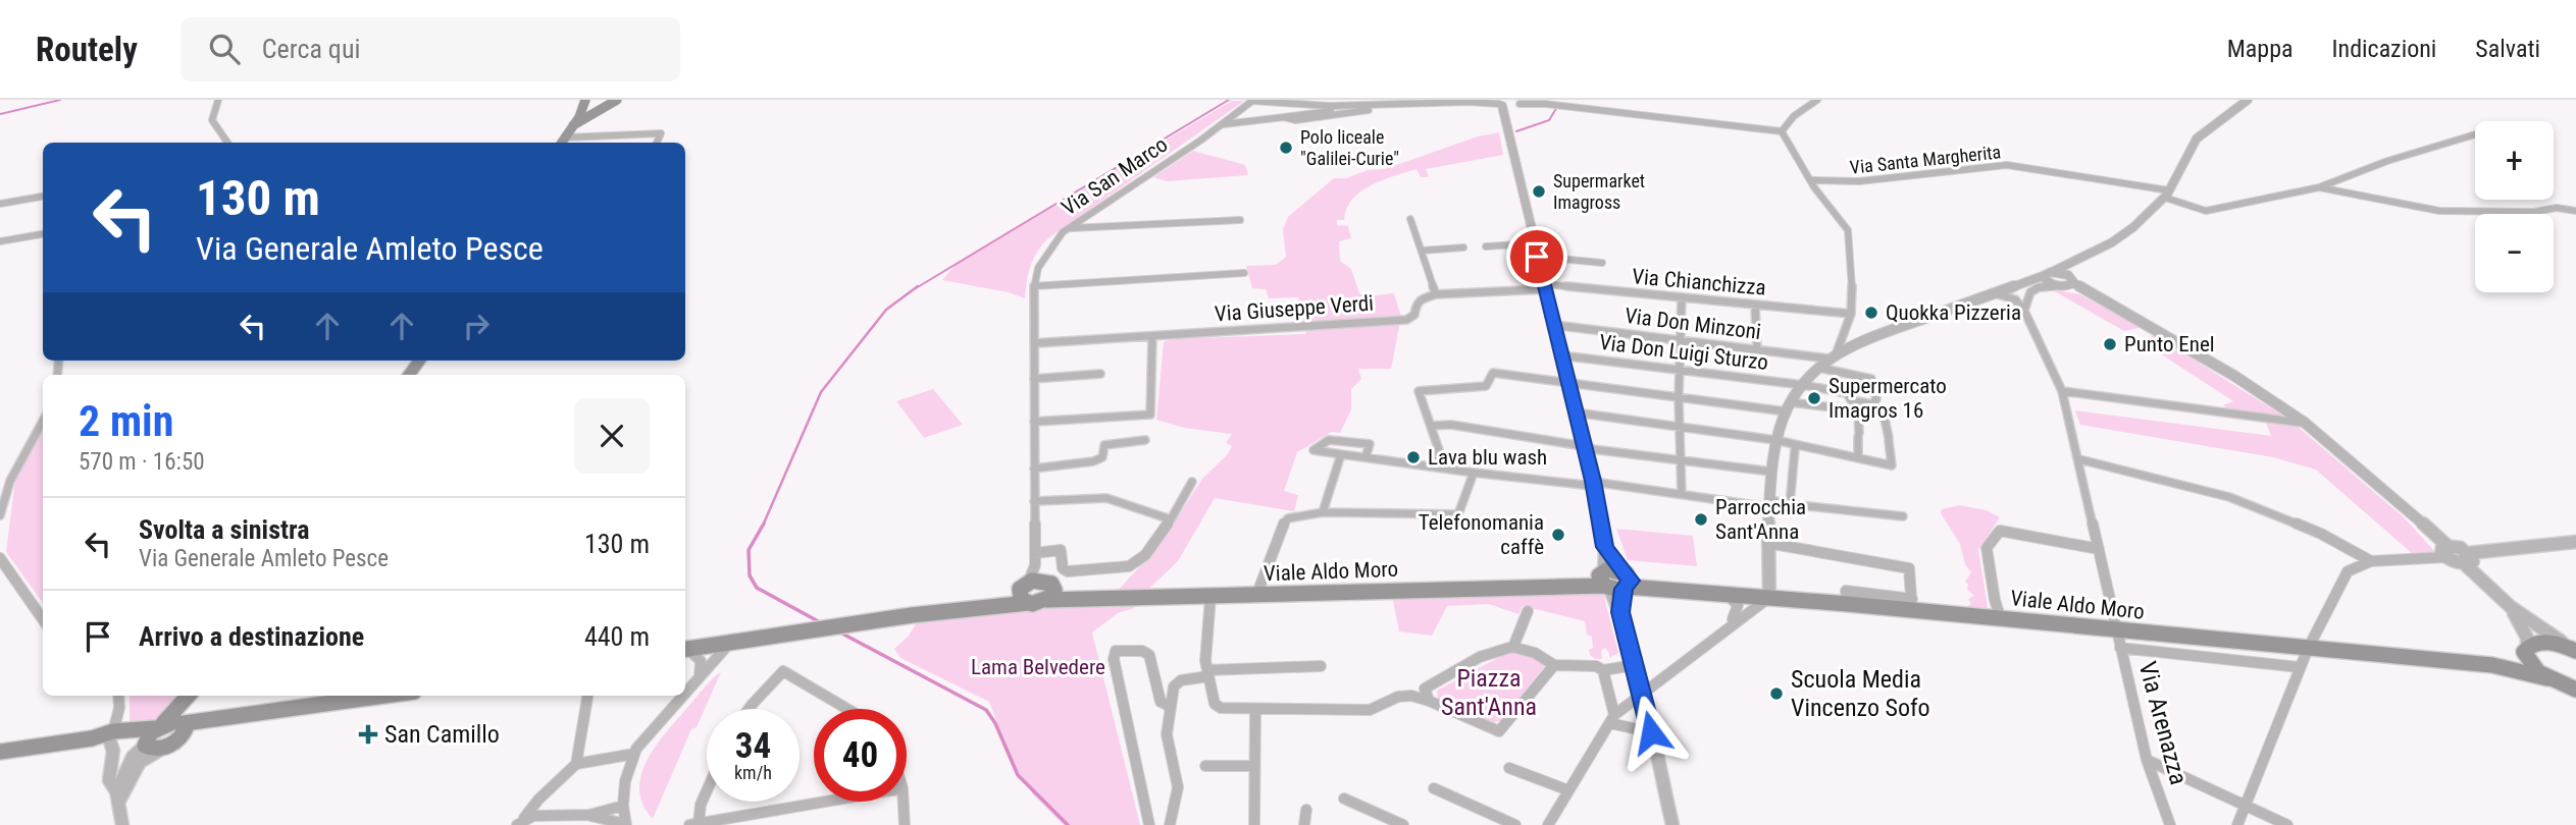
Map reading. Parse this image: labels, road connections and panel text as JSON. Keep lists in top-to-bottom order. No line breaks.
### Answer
{"streets":{"main road":["Viale Aldo Moro"],"street":["Via Santa Margherita","Via San Marco","Via Chianchizza","Via Giuseppe Verdi","Via Don Minzoni","Via Don Luigi Sturzo","Via Arenazza"]},"crossings":[["Via San Marco","Via Giuseppe Verdi"],["Via San Marco","Viale Aldo Moro"],["Viale Aldo Moro","Via Arenazza"]],"parks":["Lama Belvedere","Piazza Sant'Anna"],"places":{"other":["Polo liceale \"Galilei-Curie\"","Supermarket Imagross","Quokka Pizzeria","Punto Enel","Supermercato Imagros 16","Lava blu wash","Parrocchia Sant'Anna","Telefonomania caffè","Scuola Media Vincenzo Sofo"],"health":["San Camillo"]},"page":{"header":"Routely","search":"Cerca qui","nav":["Mappa","Indicazioni","Salvati"],"map_buttons":["+","−"],"turn":["130 m","Via Generale Amleto Pesce"],"heading":["2 min","570 m · 16:50"],"list":[{"name":"Svolta a sinistra","note":"Via Generale Amleto Pesce","value":"130 m"},{"name":"Arrivo a destinazione","value":"440 m"}],"speed":"34 km/h","limit":"40"}}
